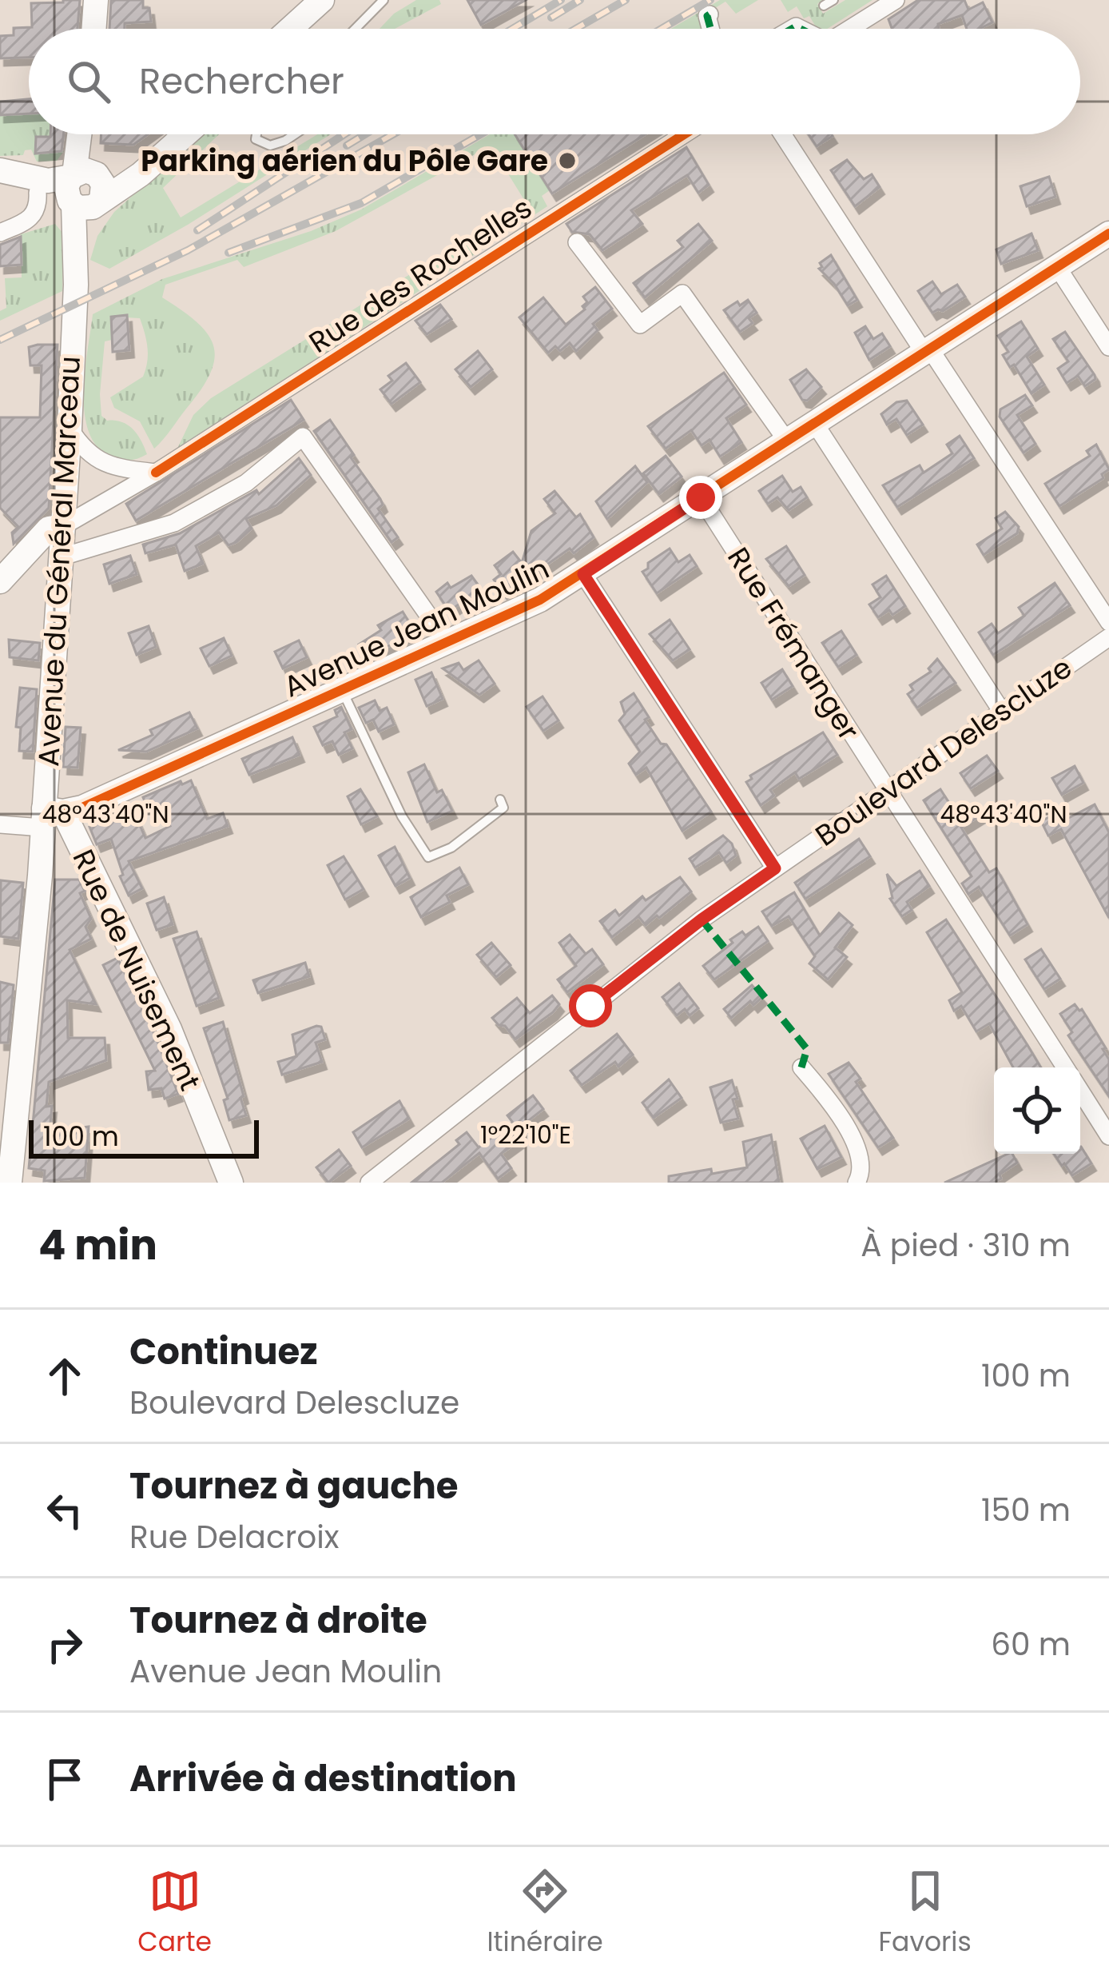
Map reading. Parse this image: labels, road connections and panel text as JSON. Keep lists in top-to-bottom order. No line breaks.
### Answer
{"streets":{"street":["Rue des Rochelles","Avenue du Général Marceau","Avenue Jean Moulin","Rue Frémanger","Boulevard Delescluze","Rue de Nuisement"]},"crossings":[["Rue des Rochelles","Avenue du Général Marceau"],["Avenue du Général Marceau","Avenue Jean Moulin"],["Avenue du Général Marceau","Rue de Nuisement"],["Avenue Jean Moulin","Rue Frémanger"],["Avenue Jean Moulin","Rue de Nuisement"],["Rue Frémanger","Boulevard Delescluze"]],"places":["Parking aérien du Pôle Gare"],"scale_bar":"100 m","page":{"search":"Rechercher","scale":"100 m","heading":["4 min","À pied · 310 m"],"list":[["Continuez","Boulevard Delescluze","100 m"],["Tournez à gauche","Rue Delacroix","150 m"],["Tournez à droite","Avenue Jean Moulin","60 m"],"Arrivée à destination"],"nav":["Carte","Itinéraire","Favoris"]},"coordinates":["48°43'40\"N","1°22'10\"E"]}
